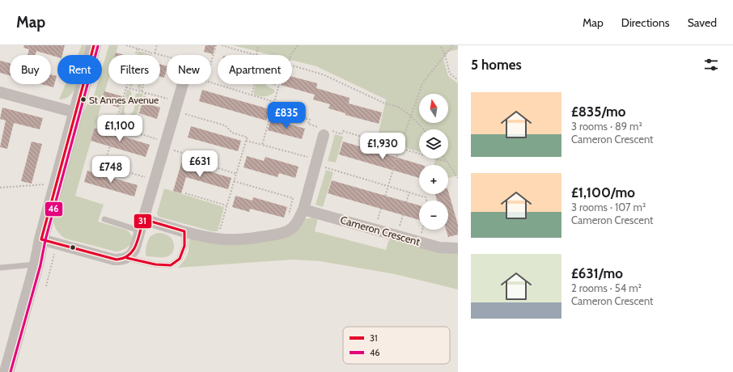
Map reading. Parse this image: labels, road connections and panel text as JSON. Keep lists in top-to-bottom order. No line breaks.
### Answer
{"streets":{"street":["Cameron Crescent"]},"places":["St Annes Avenue"],"lines":["transit line 31","transit line 46"],"legend":["31","46"],"north":"top","page":{"header":"Map","nav":["Map","Directions","Saved"],"heading":"5 homes","chip":["Buy","Rent","Filters","New","Apartment"],"list":[{"name":"£835/mo","note":"3 rooms · 89 m² · Cameron Crescent"},{"name":"£1,100/mo","note":"3 rooms · 107 m² · Cameron Crescent"},{"name":"£631/mo","note":"2 rooms · 54 m² · Cameron Crescent"}],"map_buttons":["+","−"],"price":["£835","£1,100","£1,930","£631","£748"]}}
